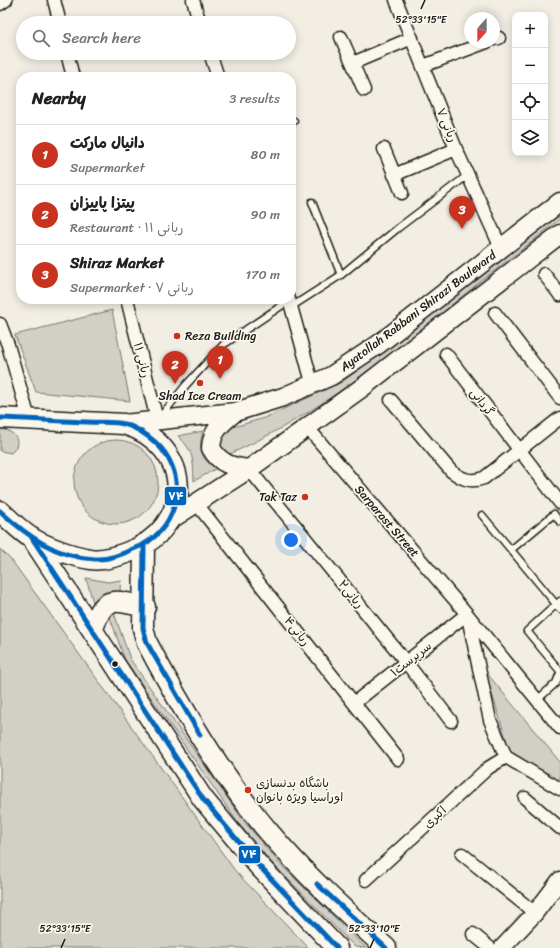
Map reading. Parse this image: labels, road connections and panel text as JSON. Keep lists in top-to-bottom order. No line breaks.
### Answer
{"streets":{"main road":["Ayatollah Rabbani Shirazi Boulevard"],"street":["ربانی ۷","ربانی ۱۱","گردانی","Sarparast Street","ربانی۲","ربانی۴","سرپرست۱","اکبری"]},"crossings":[["ربانی ۷","Ayatollah Rabbani Shirazi Boulevard"],["Ayatollah Rabbani Shirazi Boulevard","ربانی ۱۱"],["Ayatollah Rabbani Shirazi Boulevard","Sarparast Street"],["Ayatollah Rabbani Shirazi Boulevard","ربانی۲"],["Ayatollah Rabbani Shirazi Boulevard","ربانی۴"],["Sarparast Street","سرپرست۱"],["Sarparast Street","اکبری"],["ربانی۲","سرپرست۱"],["ربانی۴","سرپرست۱"]],"places":["Reza Building","Shad Ice Cream","Tak Taz","باشگاه بدنسازی اوراسیا ویژه بانوان"],"lines":["transit line ۷۴"],"north":"bottom","page":{"map_buttons":["+","−"],"search":"Search here","heading":["Nearby","3 results"],"list":[{"mark":"1","name":"دانیال مارکت","note":"Supermarket","value":"80 m"},{"mark":"2","name":"پیتزا پاییزان","note":"Restaurant · ربانی ۱۱","value":"90 m"},{"mark":"3","name":"Shiraz Market","note":"Supermarket · ربانی ۷","value":"170 m"}],"pins":["3","1","2"]},"coordinates":["52°33'15\"E","52°33'10\"E"]}
